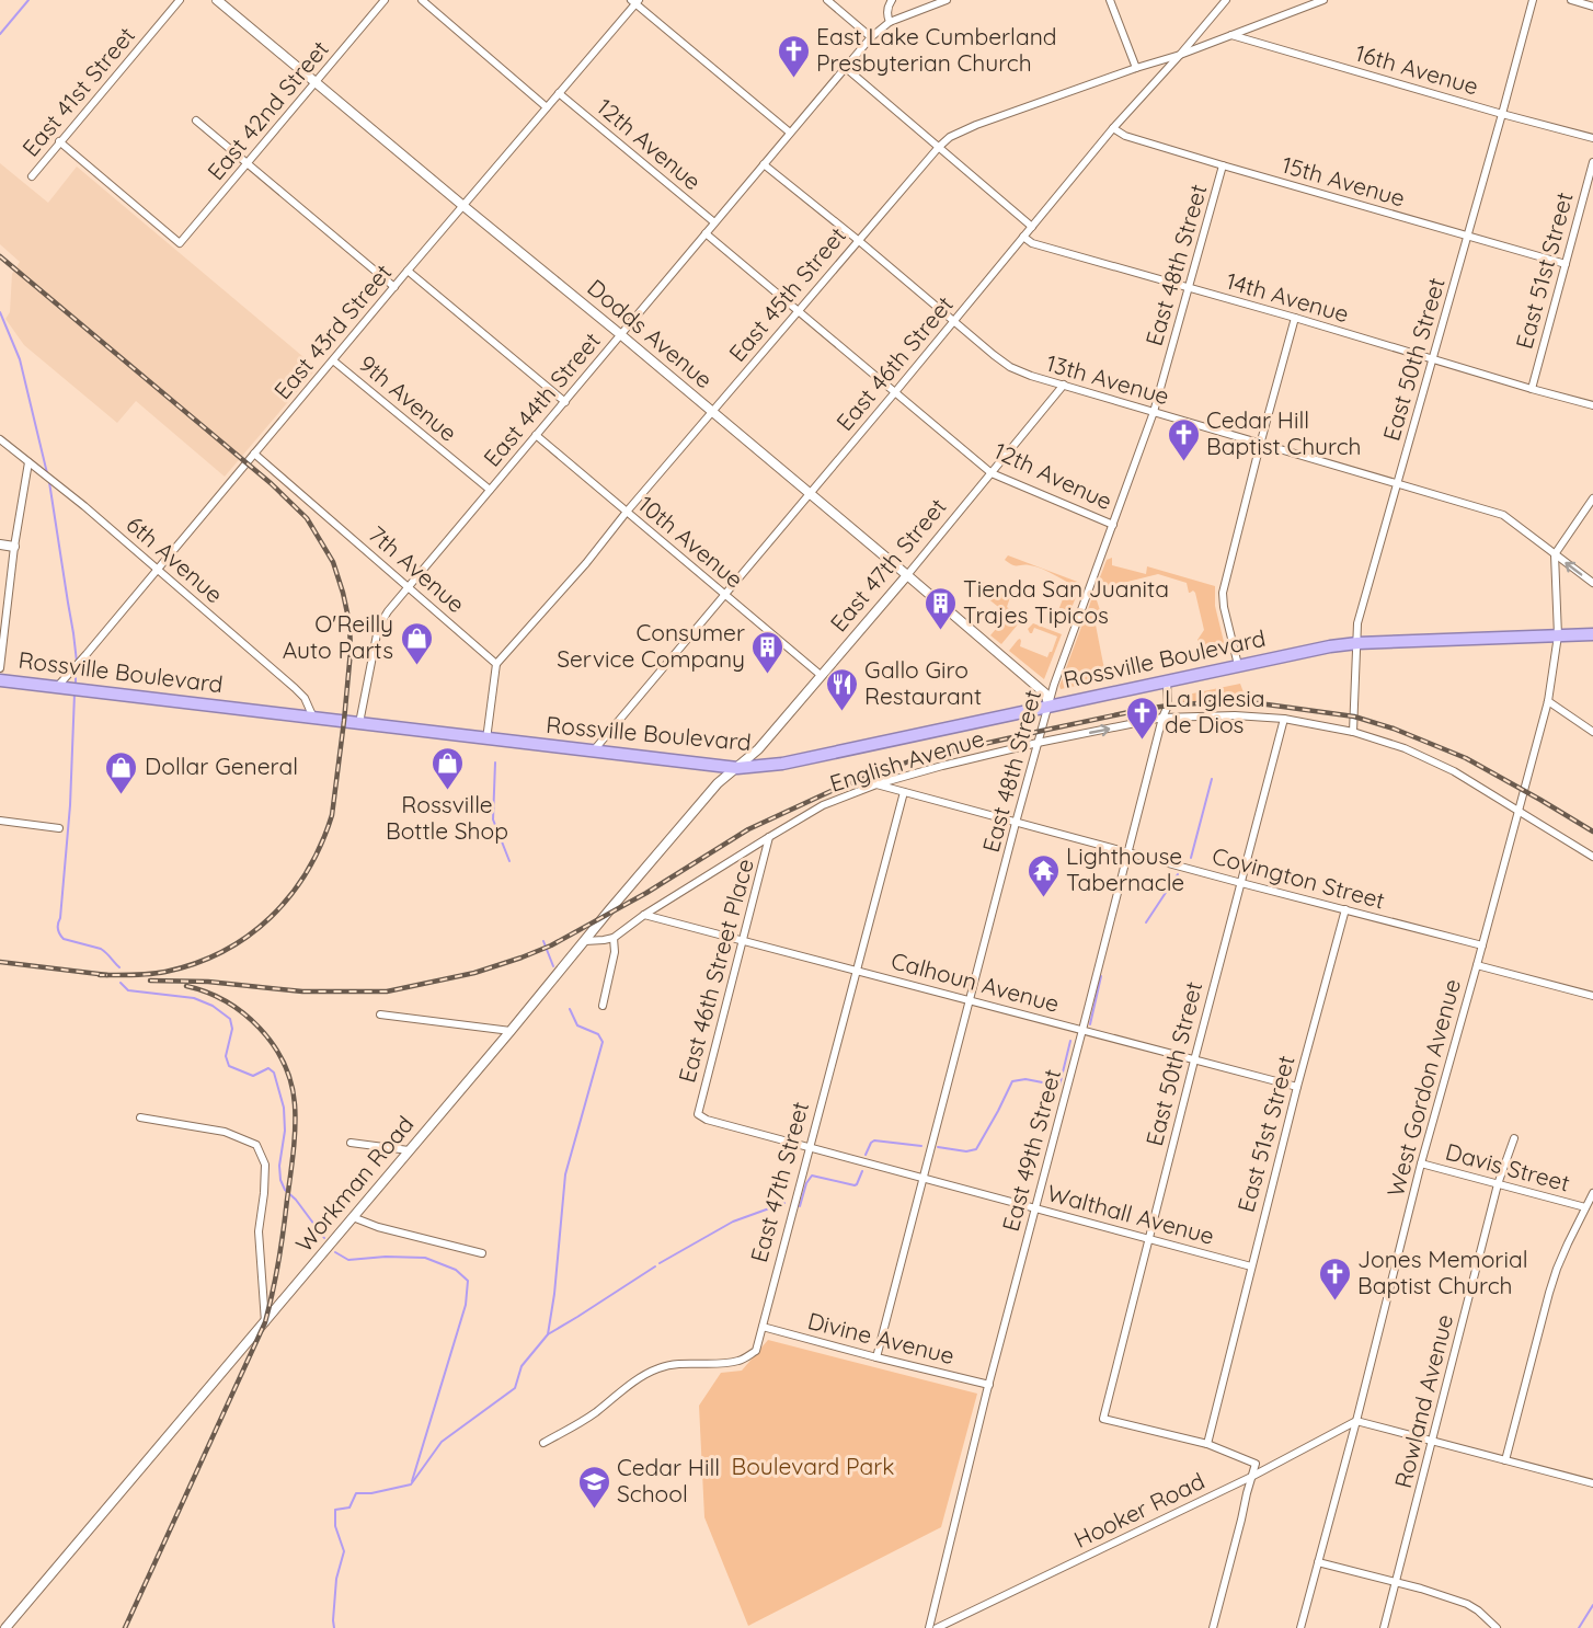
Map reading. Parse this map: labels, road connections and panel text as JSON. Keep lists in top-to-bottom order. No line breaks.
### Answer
{"streets":{"highway":["Rossville Boulevard"],"street":["16th Avenue","East 41st Street","East 42nd Street","12th Avenue","15th Avenue","East 48th Street","East 51st Street","East 45th Street","14th Avenue","East 43rd Street","Dodds Avenue","East 50th Street","East 46th Street","13th Avenue","9th Avenue","East 44th Street","10th Avenue","6th Avenue","East 47th Street","7th Avenue","English Avenue","Covington Street","East 46th Street Place","Calhoun Avenue","West Gordon Avenue","East 49th Street","Davis Street","Workman Road","Walthall Avenue","Divine Avenue","Rowland Avenue","Hooker Road"]},"crossings":[["16th Avenue","East 45th Street"],["16th Avenue","East 50th Street"],["East 41st Street","East 42nd Street"],["East 42nd Street","Dodds Avenue"],["12th Avenue","East 48th Street"],["12th Avenue","East 45th Street"],["12th Avenue","East 43rd Street"],["12th Avenue","East 46th Street"],["12th Avenue","East 44th Street"],["12th Avenue","East 47th Street"],["15th Avenue","East 48th Street"],["15th Avenue","East 51st Street"],["15th Avenue","East 50th Street"],["15th Avenue","East 46th Street"],["East 48th Street","14th Avenue"],["East 48th Street","Dodds Avenue"],["East 48th Street","13th Avenue"],["East 48th Street","Rossville Boulevard"],["East 48th Street","English Avenue"],["East 48th Street","Covington Street"],["East 48th Street","Calhoun Avenue"],["East 48th Street","Walthall Avenue"],["East 48th Street","Divine Avenue"],["East 51st Street","14th Avenue"],["East 51st Street","East 50th Street"],["East 51st Street","Covington Street"],["East 51st Street","Calhoun Avenue"],["East 51st Street","Walthall Avenue"],["East 45th Street","Dodds Avenue"],["East 45th Street","East 46th Street"],["East 45th Street","13th Avenue"],["East 45th Street","10th Avenue"],["East 45th Street","7th Avenue"],["14th Avenue","East 50th Street"],["14th Avenue","East 46th Street"],["East 43rd Street","Dodds Avenue"],["East 43rd Street","9th Avenue"],["East 43rd Street","6th Avenue"],["East 43rd Street","7th Avenue"],["East 43rd Street","Rossville Boulevard"],["Dodds Avenue","East 46th Street"],["Dodds Avenue","East 44th Street"],["Dodds Avenue","East 47th Street"],["Dodds Avenue","Rossville Boulevard"],["East 50th Street","13th Avenue"],["East 50th Street","Rossville Boulevard"],["East 50th Street","English Avenue"],["East 50th Street","Covington Street"],["East 50th Street","Calhoun Avenue"],["East 50th Street","Walthall Avenue"],["East 46th Street","13th Avenue"],["East 46th Street","10th Avenue"],["East 46th Street","Rossville Boulevard"],["13th Avenue","East 44th Street"],["13th Avenue","East 47th Street"],["13th Avenue","West Gordon Avenue"],["9th Avenue","East 44th Street"],["East 44th Street","10th Avenue"],["East 44th Street","7th Avenue"],["East 44th Street","Rossville Boulevard"],["10th Avenue","East 47th Street"],["6th Avenue","Rossville Boulevard"],["East 47th Street","Rossville Boulevard"],["East 47th Street","Covington Street"],["East 47th Street","Calhoun Avenue"],["East 47th Street","Workman Road"],["East 47th Street","Walthall Avenue"],["East 47th Street","Divine Avenue"],["Rossville Boulevard","West Gordon Avenue"],["Rossville Boulevard","East 49th Street"],["Rossville Boulevard","Workman Road"],["English Avenue","Covington Street"],["English Avenue","East 46th Street Place"],["English Avenue","Calhoun Avenue"],["English Avenue","West Gordon Avenue"],["English Avenue","East 49th Street"],["Covington Street","West Gordon Avenue"],["Covington Street","East 49th Street"],["East 46th Street Place","Calhoun Avenue"],["East 46th Street Place","Walthall Avenue"],["Calhoun Avenue","East 49th Street"],["West Gordon Avenue","Davis Street"],["West Gordon Avenue","Hooker Road"],["East 49th Street","Walthall Avenue"],["East 49th Street","Divine Avenue"],["Davis Street","Rowland Avenue"]],"parks":["Boulevard Park"],"places":{"church":["East Lake Cumberland Presbyterian Church","Cedar Hill Baptist Church","La Iglesia de Dios","Jones Memorial Baptist Church"],"building":["Tienda San Juanita Trajes Tipicos","Consumer Service Company"],"shop":["O'Reilly Auto Parts","Rossville Bottle Shop","Dollar General"],"restaurant":["Gallo Giro Restaurant"],"temple":["Lighthouse Tabernacle"],"school or university":["Cedar Hill School"]}}
